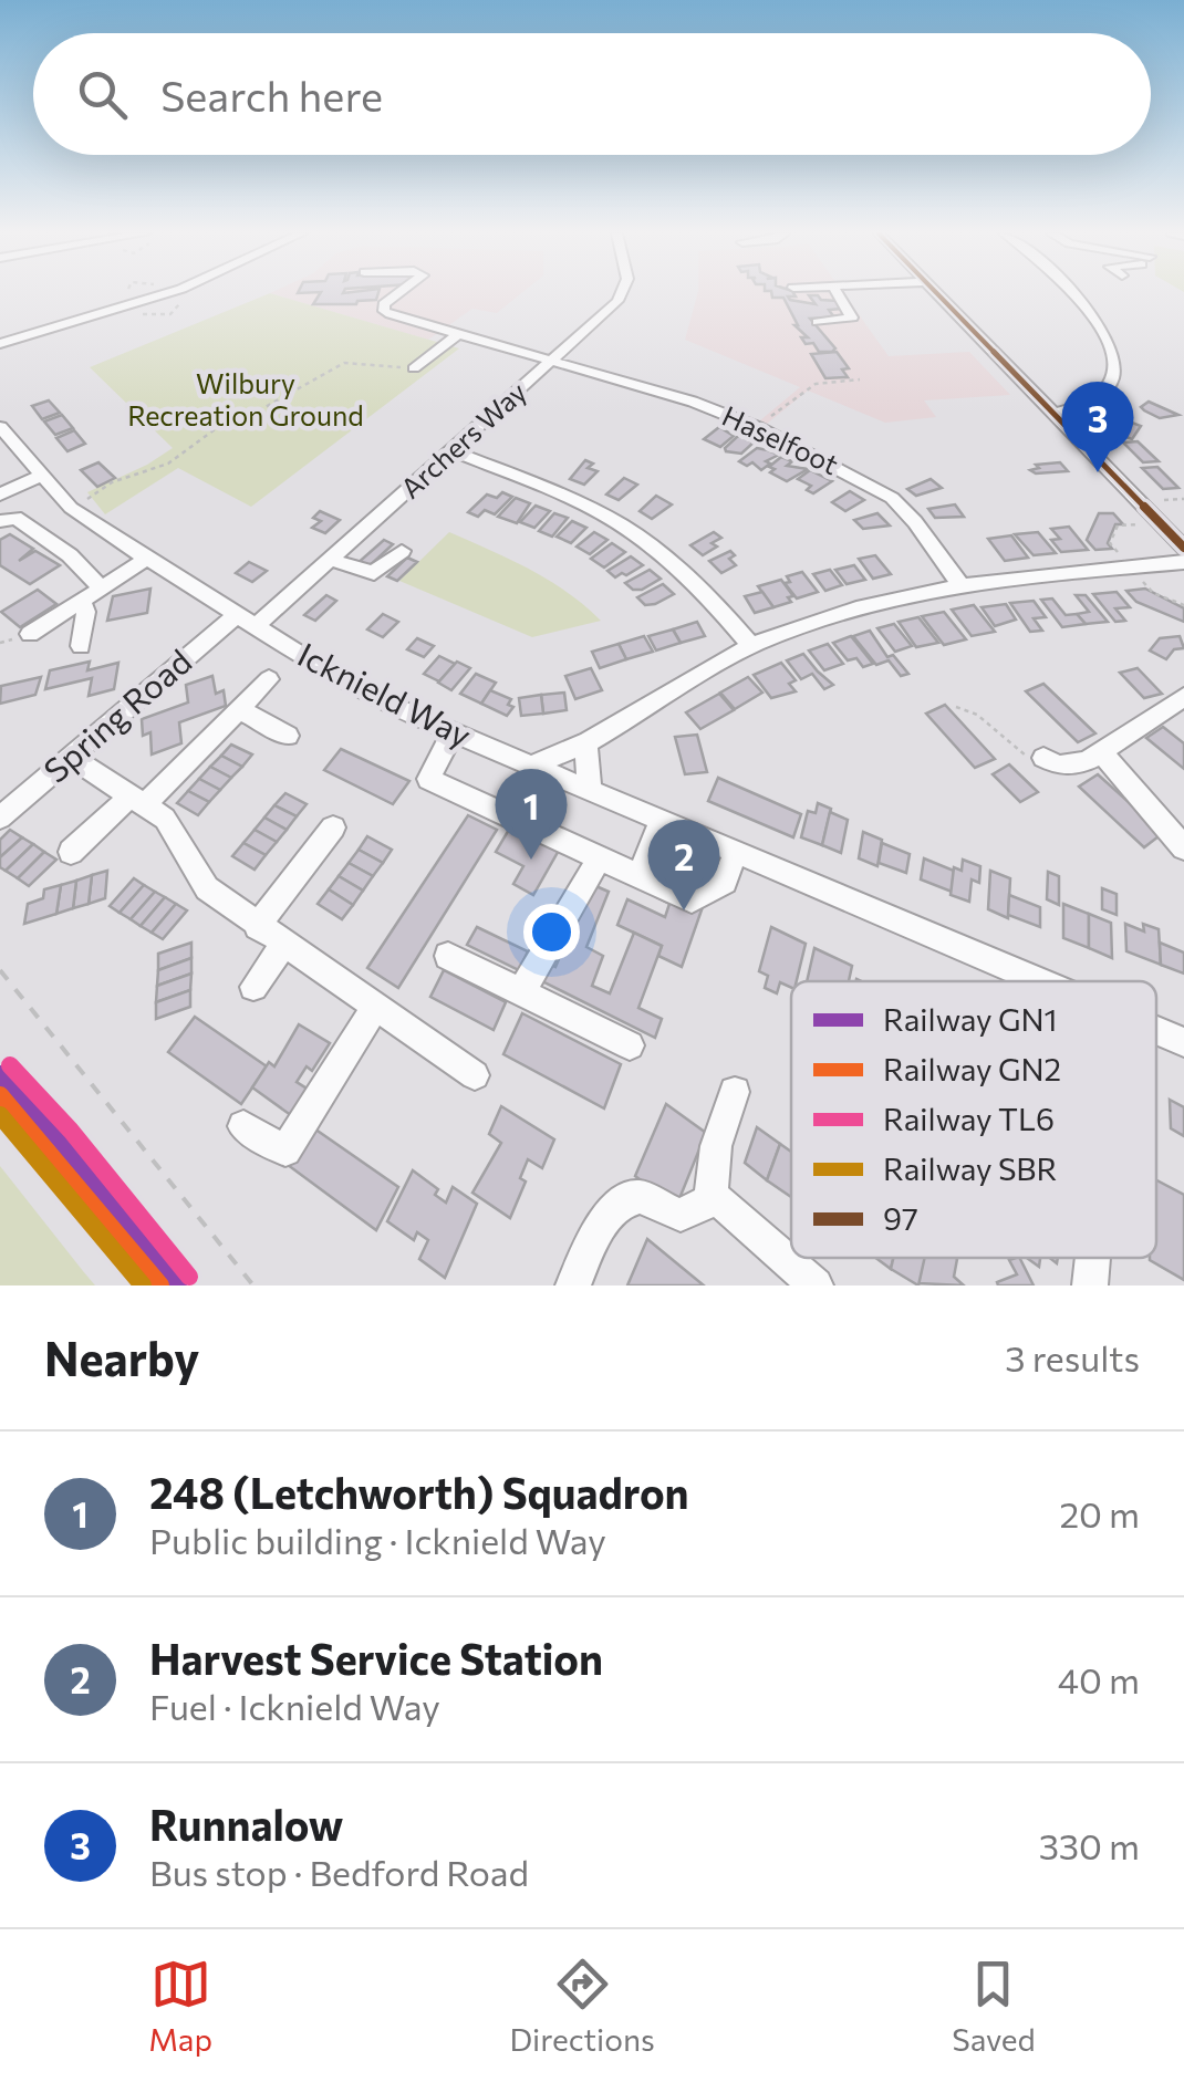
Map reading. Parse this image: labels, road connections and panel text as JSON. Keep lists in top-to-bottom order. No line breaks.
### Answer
{"streets":{"street":["Archers Way","Haselfoot","Icknield Way","Spring Road"]},"crossings":[["Archers Way","Haselfoot"],["Archers Way","Icknield Way"],["Archers Way","Spring Road"],["Icknield Way","Spring Road"]],"parks":["Wilbury Recreation Ground"],"lines":["transit line 97","rail line TL6","rail line GN1","rail line GN2","rail line SBR"],"legend":["Railway GN1","Railway GN2","Railway TL6","Railway SBR","97"],"page":{"search":"Search here","pins":["3","1","2"],"heading":["Nearby","3 results"],"list":[{"mark":"1","name":"248 (Letchworth) Squadron","note":"Public building · Icknield Way","value":"20 m"},{"mark":"2","name":"Harvest Service Station","note":"Fuel · Icknield Way","value":"40 m"},{"mark":"3","name":"Runnalow","note":"Bus stop · Bedford Road","value":"330 m"}],"nav":["Map","Directions","Saved"]}}
